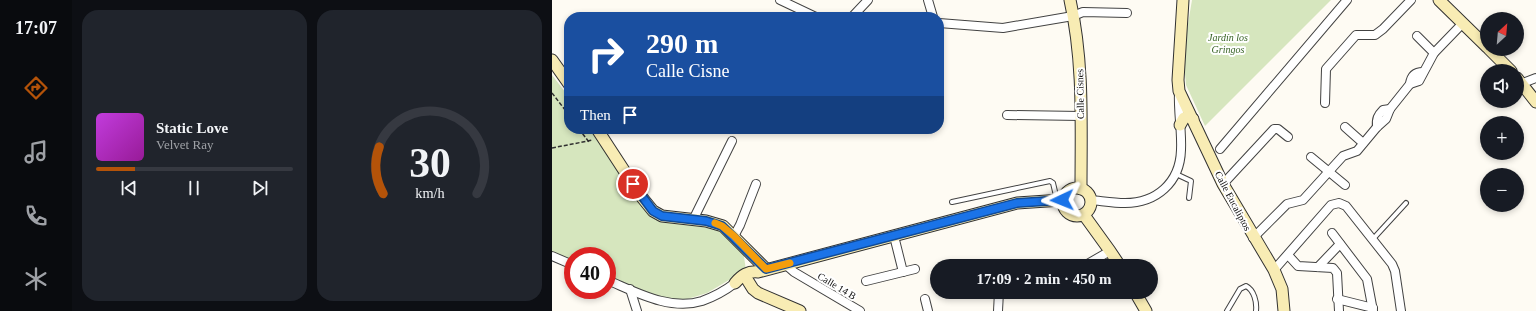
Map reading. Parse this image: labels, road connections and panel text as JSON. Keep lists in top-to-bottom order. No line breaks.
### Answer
{"streets":{"main road":["Calle Cisnes","Calle Eucaliptos"],"street":["Calle 14 B"]},"parks":["Jardín los Gringos"],"north":"top right","page":{"tabs":"17:07","map_buttons":["+","−"],"turn":["290 m","Calle Cisne"],"then":"Then","song":["Static Love","Velvet Ray"],"limit":"40","trip":"17:09 · 2 min · 450 m","gauge":["30","km/h"]}}
